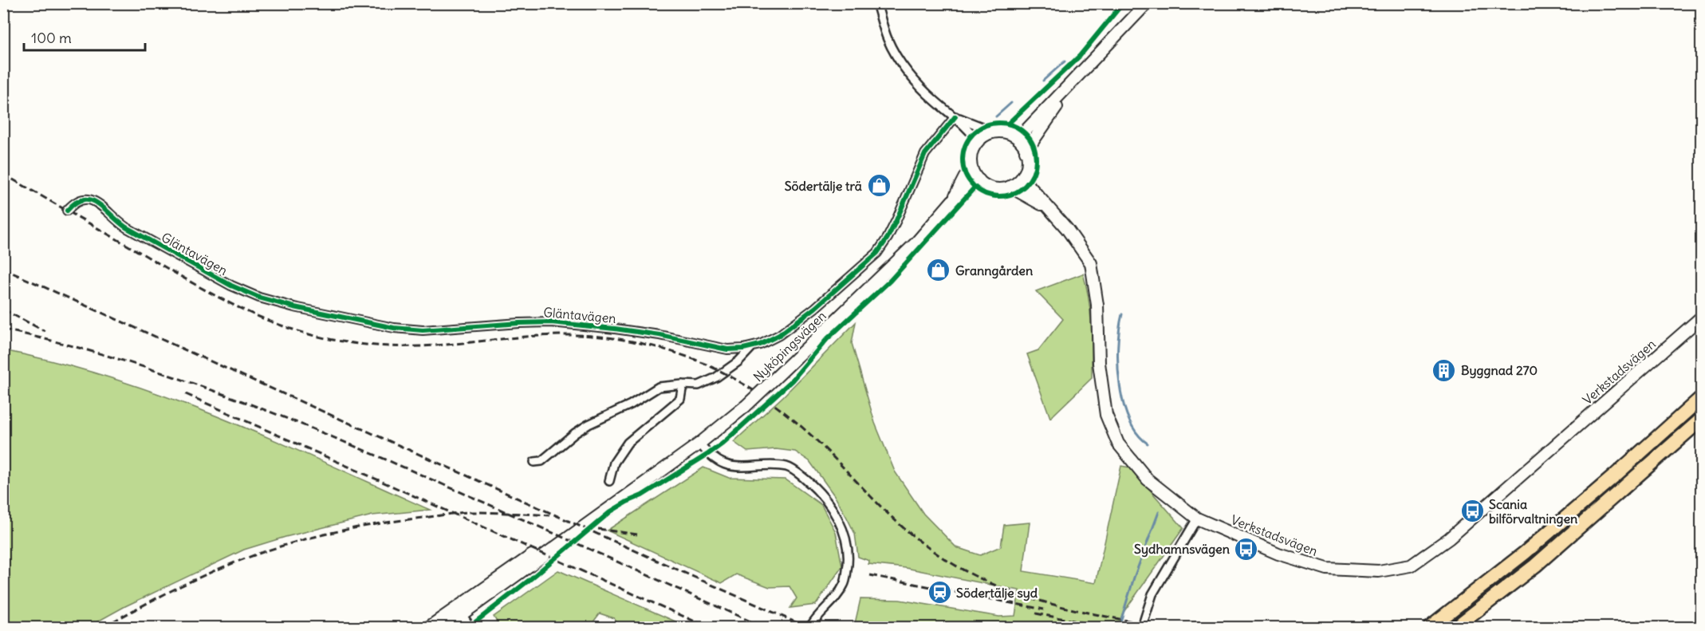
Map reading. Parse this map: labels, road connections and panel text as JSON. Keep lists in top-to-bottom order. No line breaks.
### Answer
{"streets":{"main road":["Nyköpingsvägen","Verkstadsvägen"],"street":["Gläntavägen"]},"crossings":[["Nyköpingsvägen","Verkstadsvägen"]],"places":{"shop":["Södertälje trä","Granngården"],"building":["Byggnad 270"],"bus stop":["Scania bilförvaltningen","Sydhamnsvägen"],"station":["Södertälje syd"]},"scale_bar":"100 m"}
